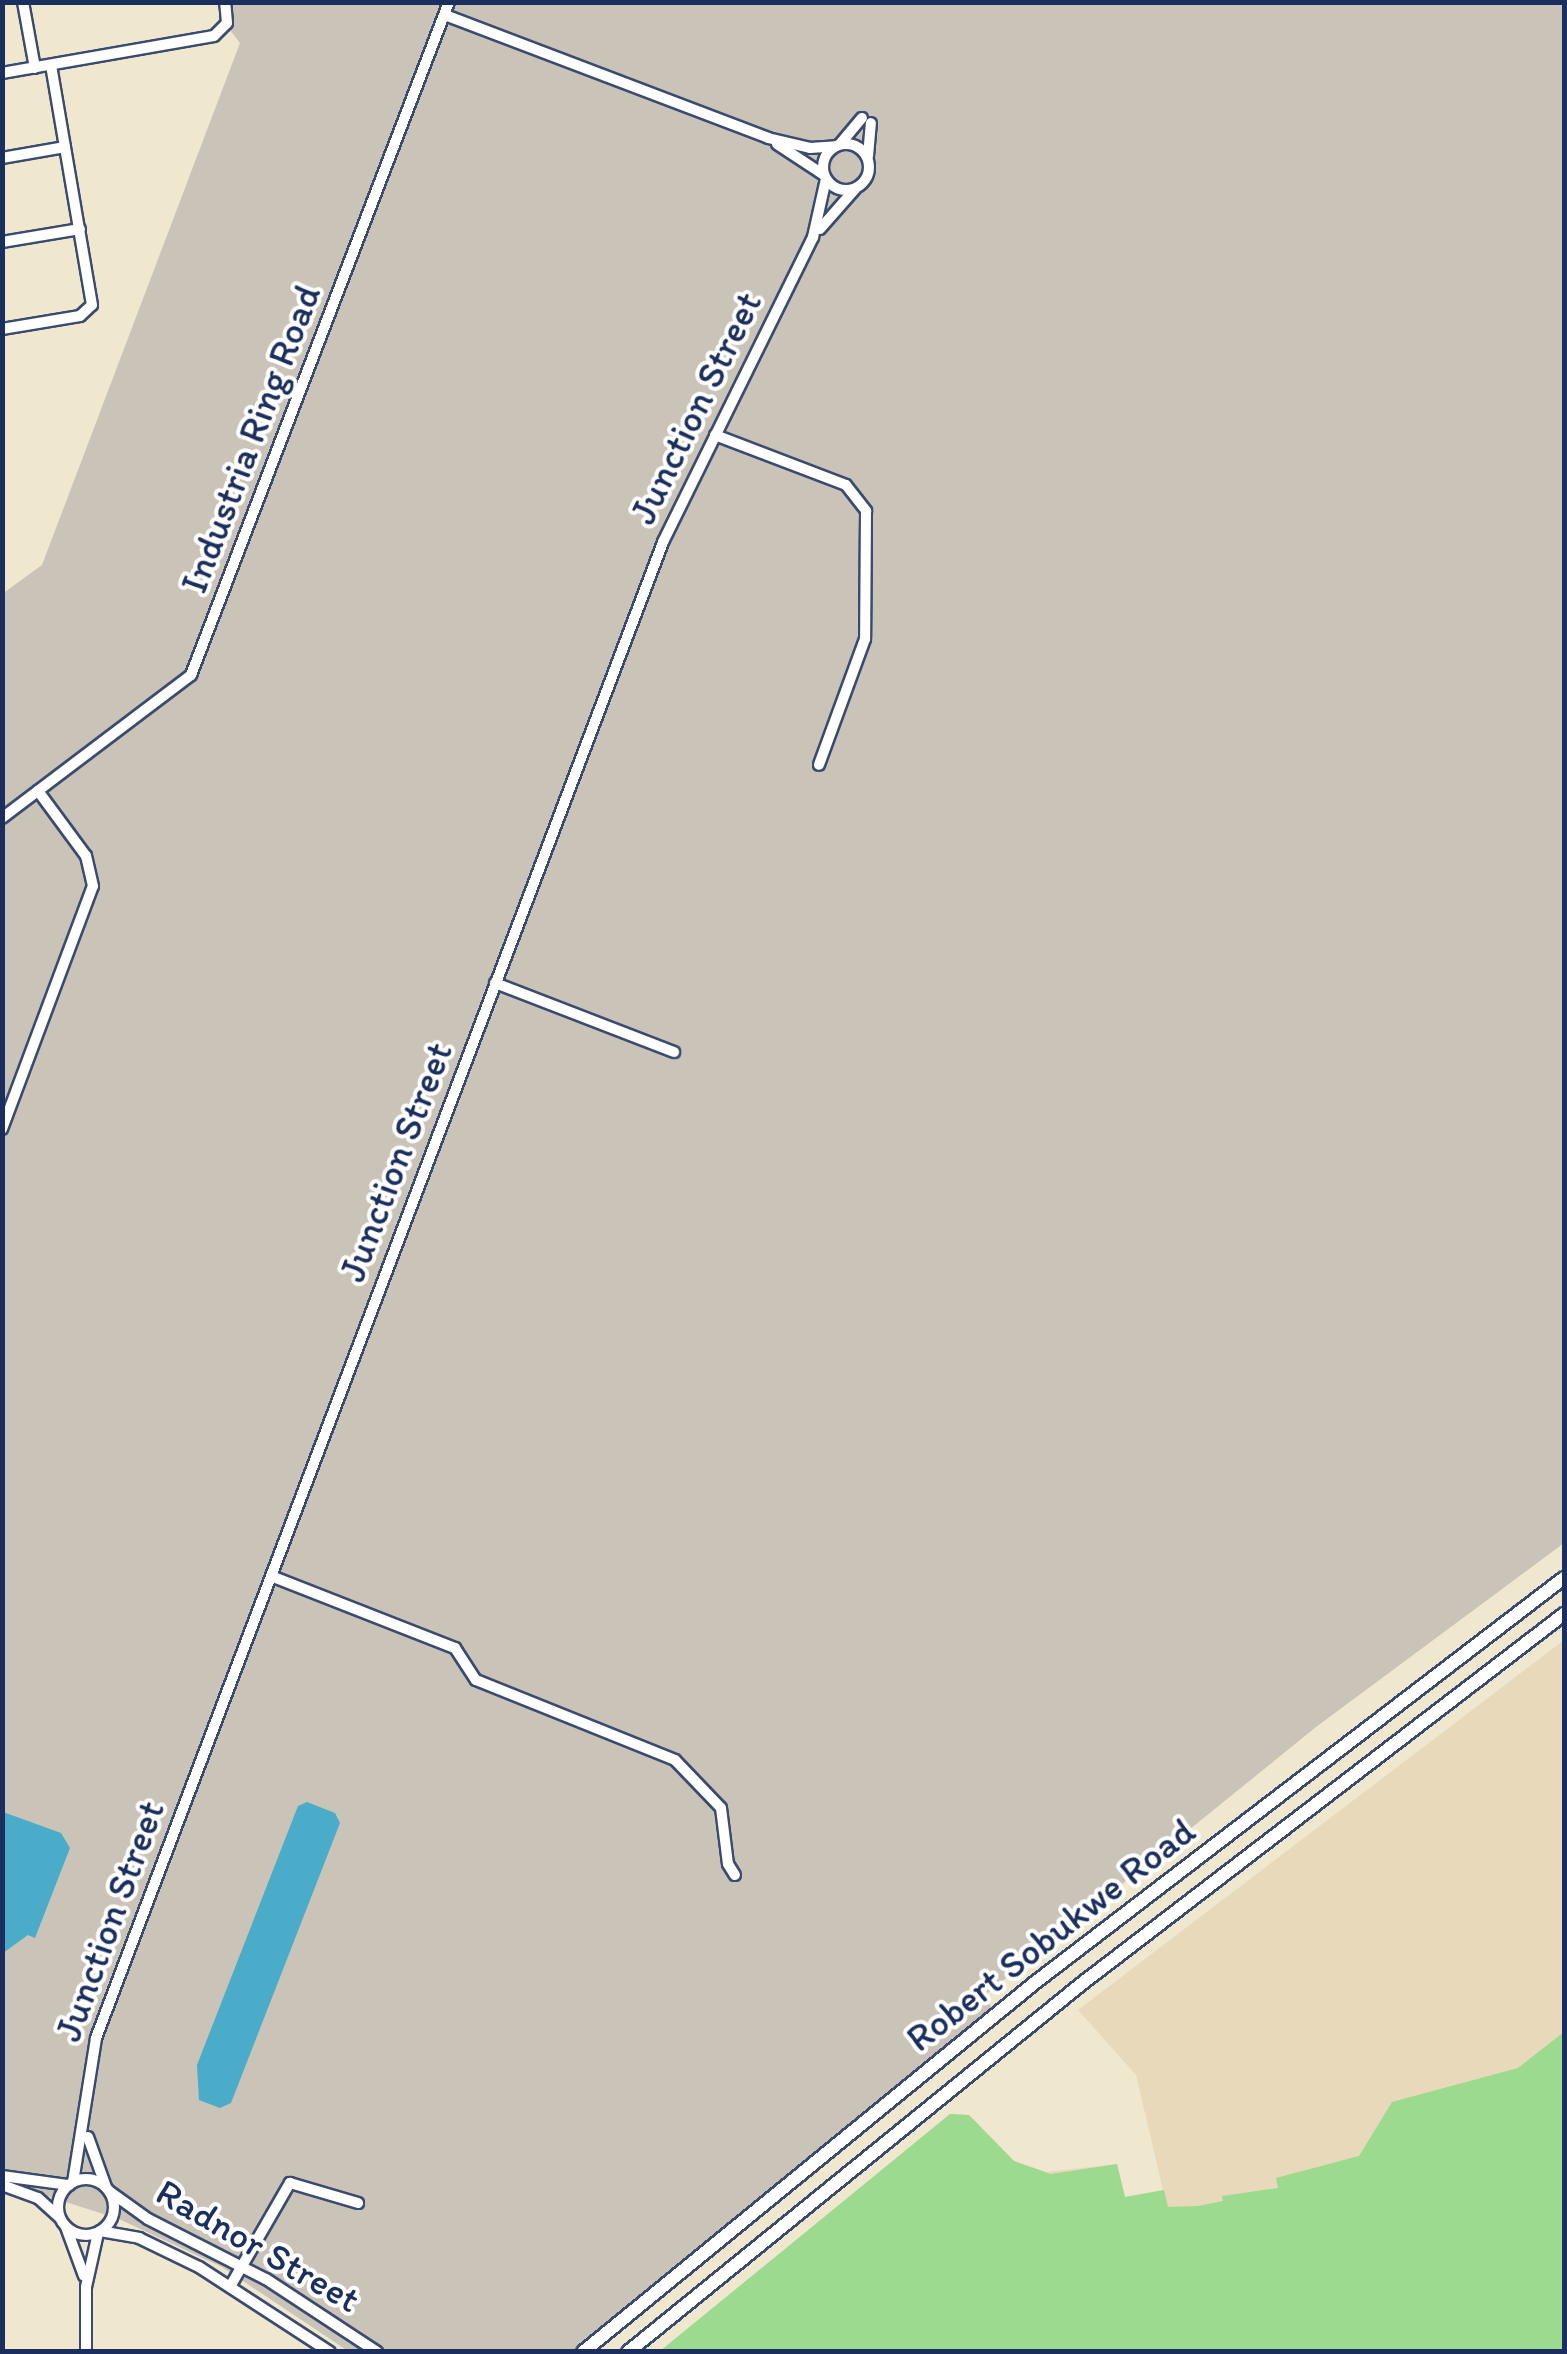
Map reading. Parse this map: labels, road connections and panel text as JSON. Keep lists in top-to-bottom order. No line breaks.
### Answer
{"streets":{"main road":["Robert Sobukwe Road"],"street":["Junction Street","Industria Ring Road","Radnor Street"]},"crossings":[["Junction Street","Radnor Street"]]}
